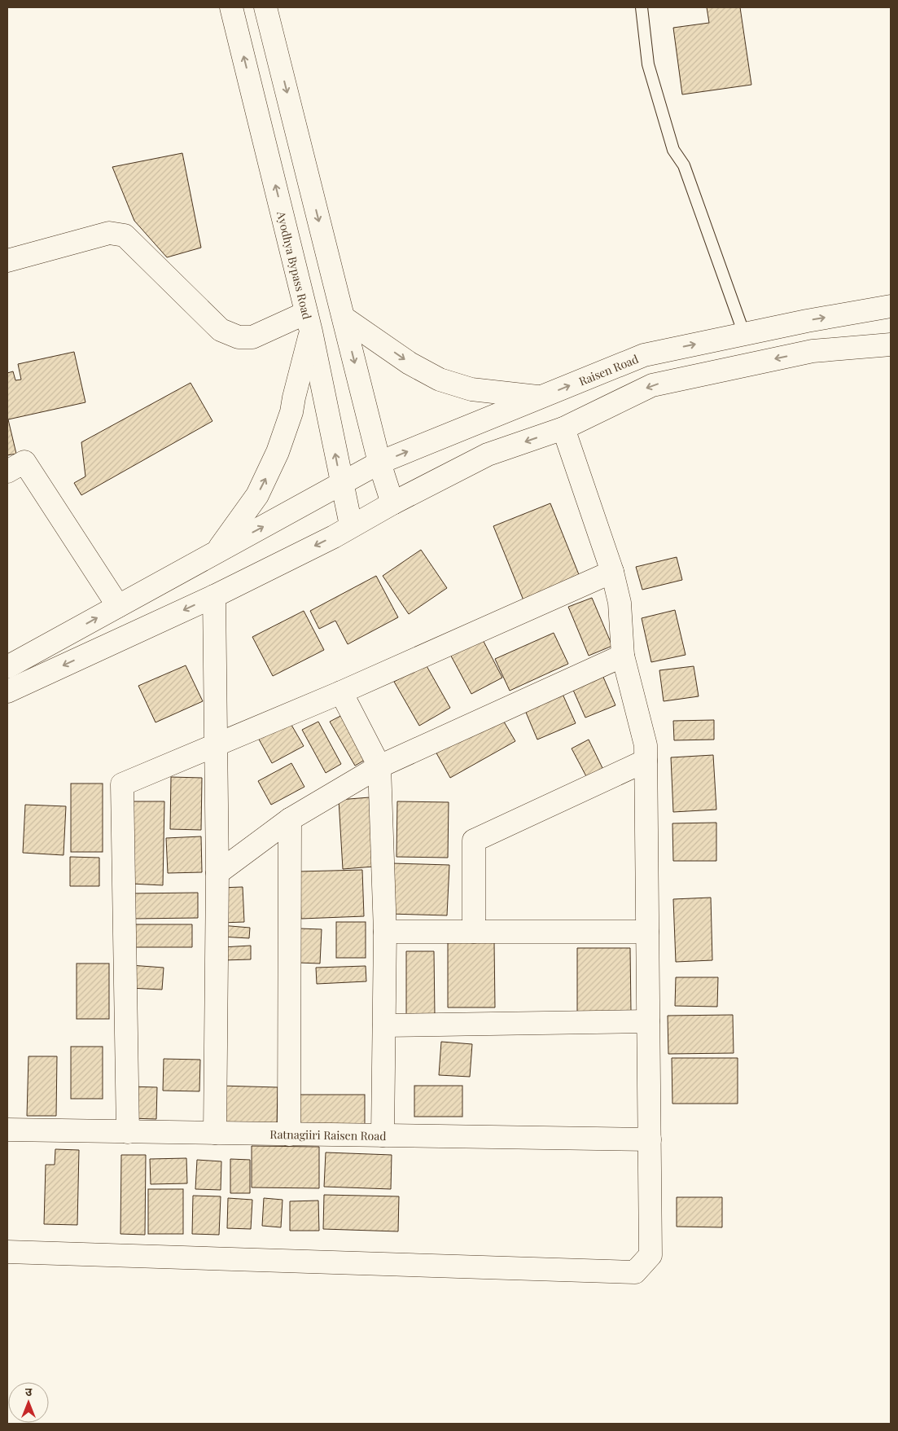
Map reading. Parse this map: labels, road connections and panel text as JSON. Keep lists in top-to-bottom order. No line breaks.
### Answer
{"streets":{"street":["Ayodhya Bypass Road","Raisen Road","Ratnagiiri Raisen Road"]},"crossings":[["Ayodhya Bypass Road","Raisen Road"]],"north":"top"}
